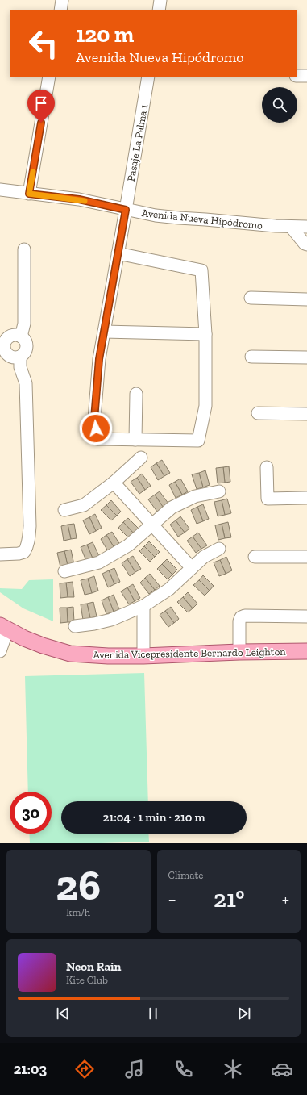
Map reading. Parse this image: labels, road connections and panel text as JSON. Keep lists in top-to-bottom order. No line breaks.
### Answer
{"streets":{"main road":["Avenida Vicepresidente Bernardo Leighton"],"street":["Pasaje La Palma 1","Avenida Nueva Hipódromo"]},"crossings":[["Pasaje La Palma 1","Avenida Nueva Hipódromo"]],"page":{"turn":["120 m","Avenida Nueva Hipódromo"],"limit":"30","trip":"21:04 · 1 min · 210 m","tile":[["26","km/h"],"Climate"],"heat":["−","21°","+"],"song":["Neon Rain","Kite Club"],"tabs":"21:03"}}
